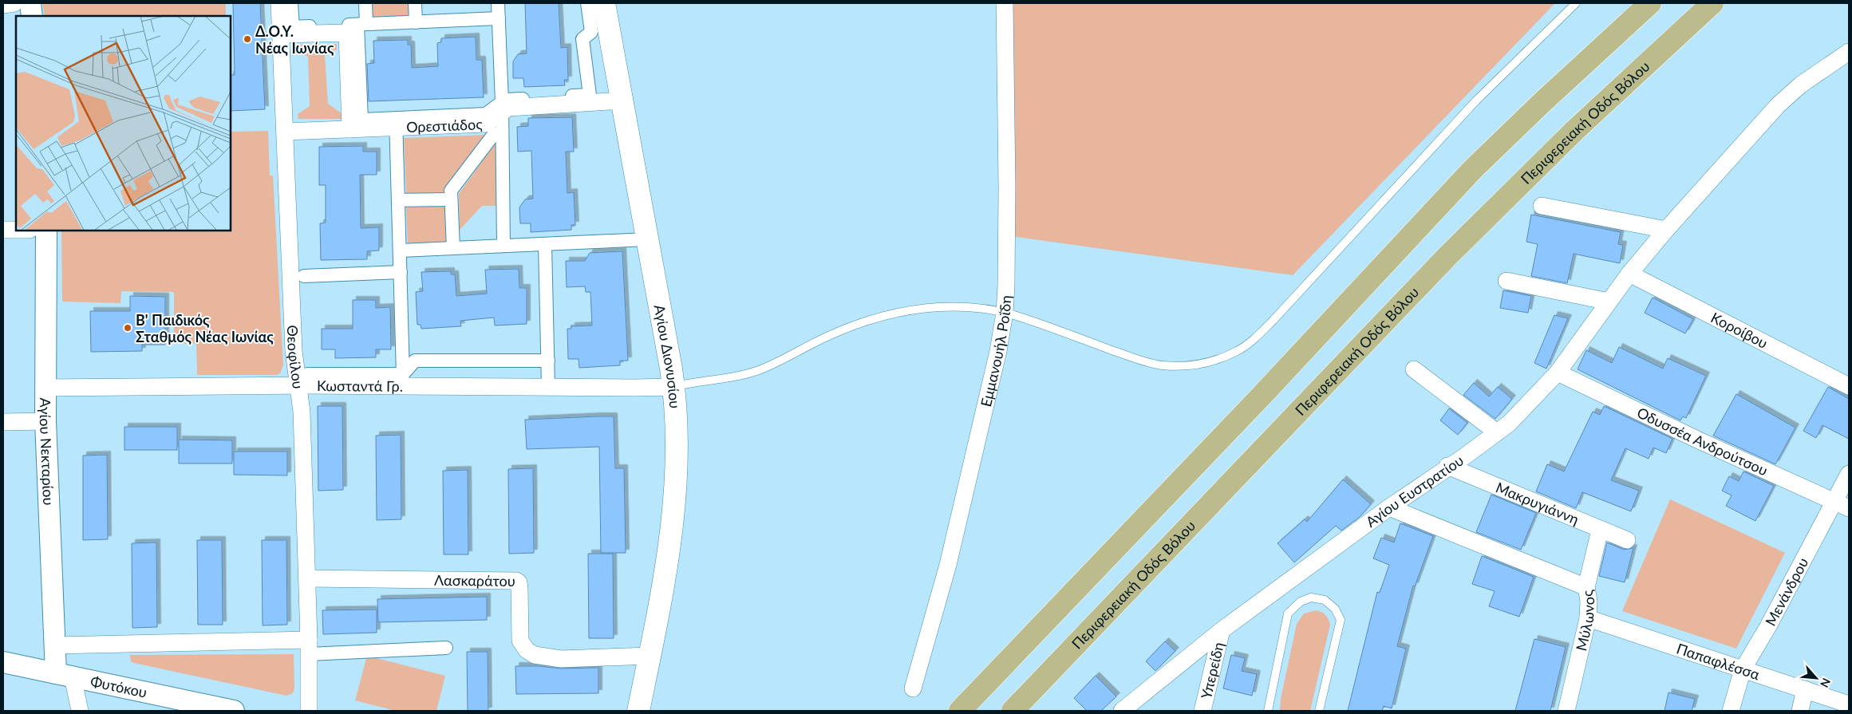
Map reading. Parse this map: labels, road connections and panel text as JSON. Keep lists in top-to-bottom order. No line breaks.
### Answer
{"streets":{"main road":["Περιφερειακή Οδός Βόλου","Αγίου Διονυσίου"],"street":["Ορεστιάδος","Κοροίβου","Εμμανουήλ Ροΐδη","Θεοφίλου","Κωσταντά Γρ.","Οδυσσέα Ανδρούτσου","Αγίου Νεκταρίου","Αγίου Ευστρατίου","Μακρυγιάννη","Λασκαράτου","Μενάνδρου","Μύλωνος","Παπαφλέσσα","Υπερείδη","Φυτόκου"]},"crossings":[["Ορεστιάδος","Θεοφίλου"],["Ορεστιάδος","Αγίου Διονυσίου"],["Κοροίβου","Αγίου Ευστρατίου"],["Θεοφίλου","Κωσταντά Γρ."],["Θεοφίλου","Λασκαράτου"],["Αγίου Διονυσίου","Κωσταντά Γρ."],["Αγίου Διονυσίου","Λασκαράτου"],["Κωσταντά Γρ.","Αγίου Νεκταρίου"],["Οδυσσέα Ανδρούτσου","Αγίου Ευστρατίου"],["Οδυσσέα Ανδρούτσου","Μενάνδρου"],["Αγίου Νεκταρίου","Φυτόκου"],["Αγίου Ευστρατίου","Μακρυγιάννη"],["Αγίου Ευστρατίου","Υπερείδη"],["Μακρυγιάννη","Μύλωνος"],["Μενάνδρου","Παπαφλέσσα"],["Μύλωνος","Παπαφλέσσα"]],"places":["Δ.Ο.Υ. Νέας Ιωνίας","Β' Παιδικός Σταθμός Νέας Ιωνίας"],"north":"bottom right"}
